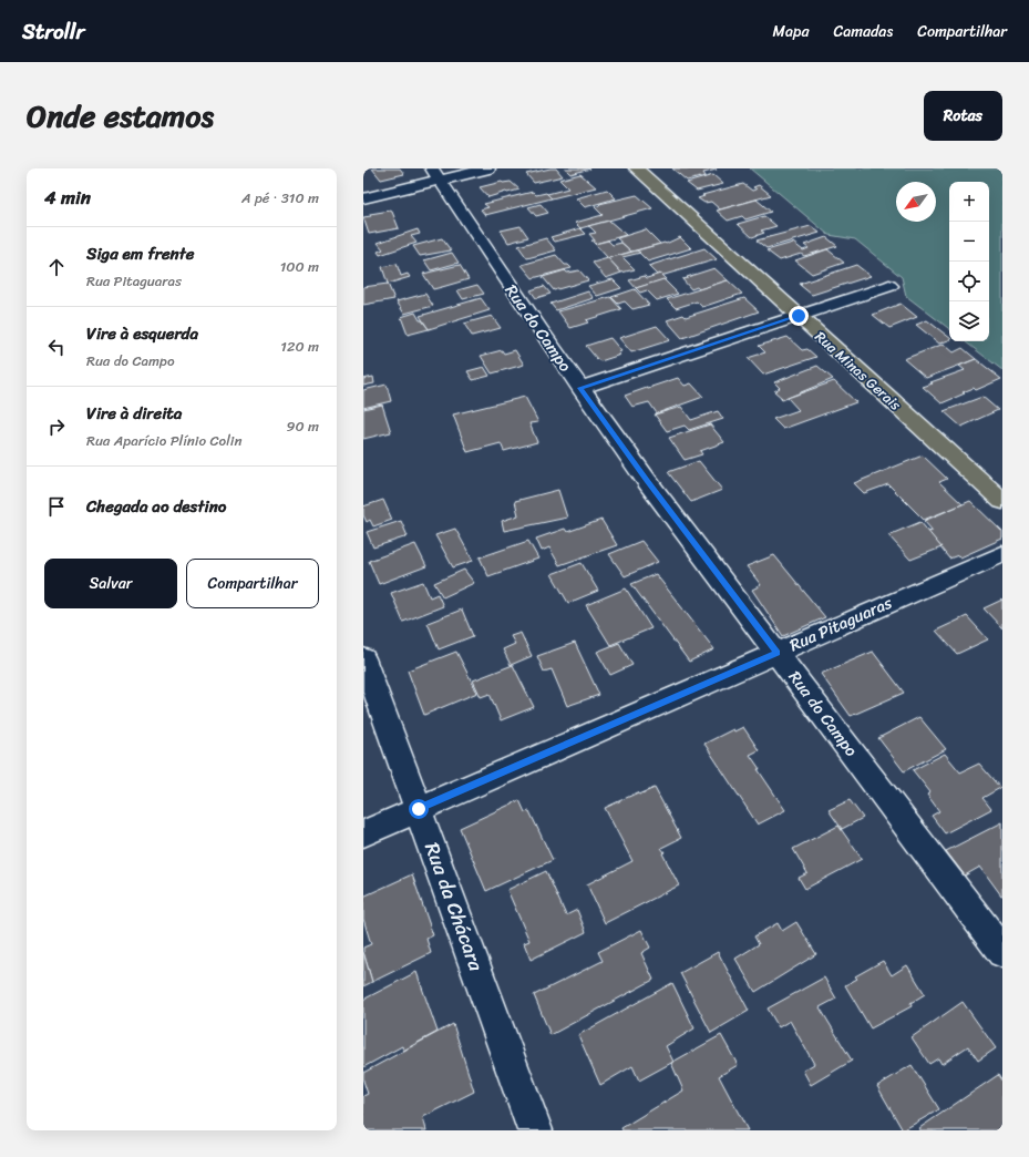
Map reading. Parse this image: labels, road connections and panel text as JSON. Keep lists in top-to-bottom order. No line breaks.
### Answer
{"streets":{"main road":["Rua Minas Gerais"],"street":["Rua do Campo","Rua Pitaguaras","Rua da Chácara"]},"crossings":[["Rua do Campo","Rua Pitaguaras"],["Rua Pitaguaras","Rua da Chácara"]],"north":"bottom left","page":{"header":"Strollr","nav":["Mapa","Camadas","Compartilhar"],"title":"Onde estamos","buttons":["Rotas",["Salvar","Compartilhar"]],"heading":["4 min","A pé · 310 m"],"map_buttons":["+","−"],"list":[["Siga em frente","Rua Pitaguaras","100 m"],["Vire à esquerda","Rua do Campo","120 m"],["Vire à direita","Rua Aparício Plínio Colin","90 m"],"Chegada ao destino"]}}
